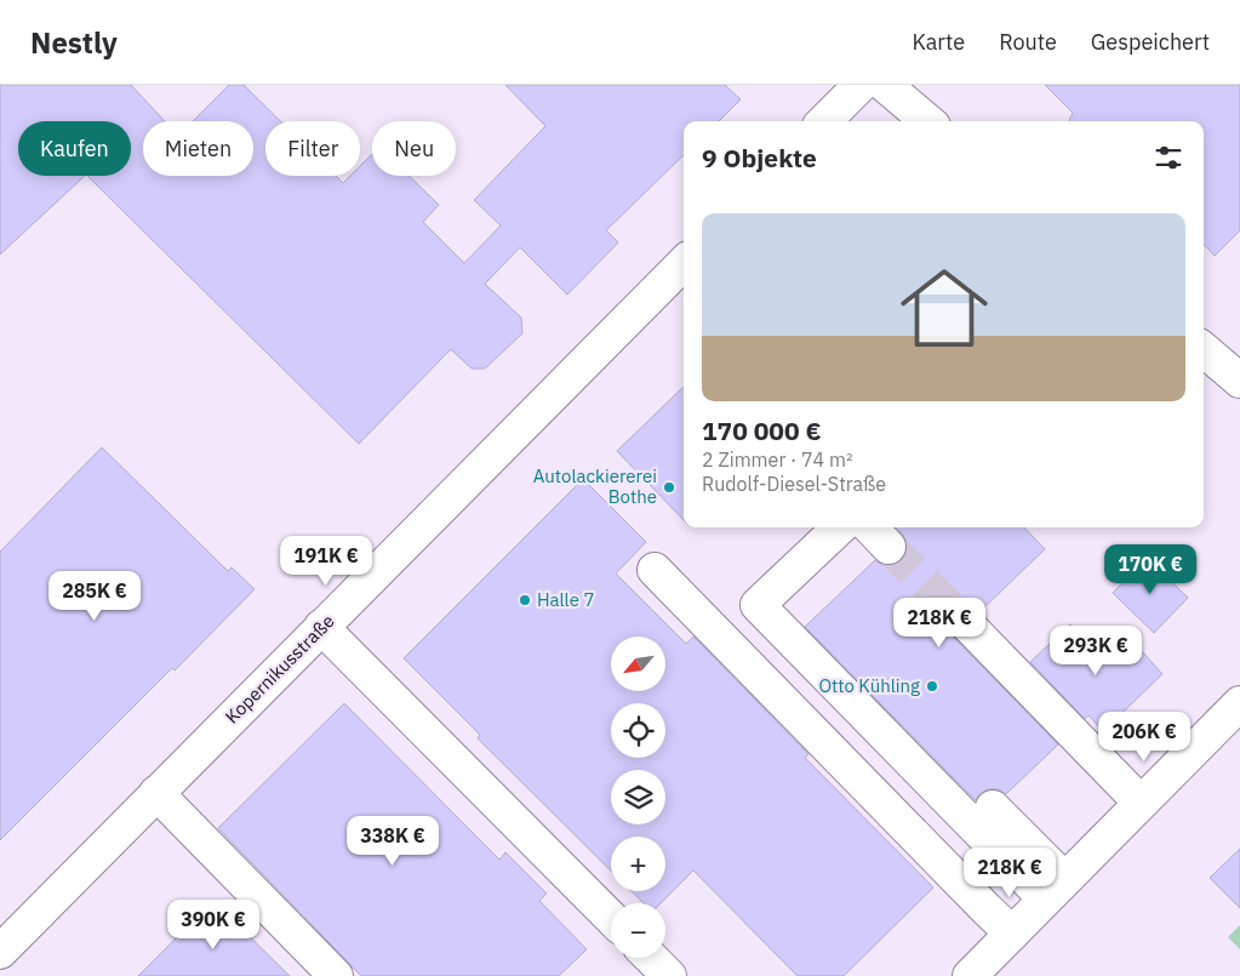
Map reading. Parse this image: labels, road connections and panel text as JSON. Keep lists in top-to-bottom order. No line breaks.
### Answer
{"streets":{"street":["Kopernikusstraße"]},"places":["Autolackiererei Bothe","Halle 7","Otto Kühling"],"north":"bottom left","page":{"header":"Nestly","nav":["Karte","Route","Gespeichert"],"chip":["Kaufen","Mieten","Filter","Neu"],"heading":"9 Objekte","list":[{"name":"170 000 €","note":"2 Zimmer · 74 m² · Rudolf-Diesel-Straße"}],"price":["191K €","170K €","285K €","218K €","293K €","206K €","338K €","218K €","390K €"],"map_buttons":["+","−"]}}
